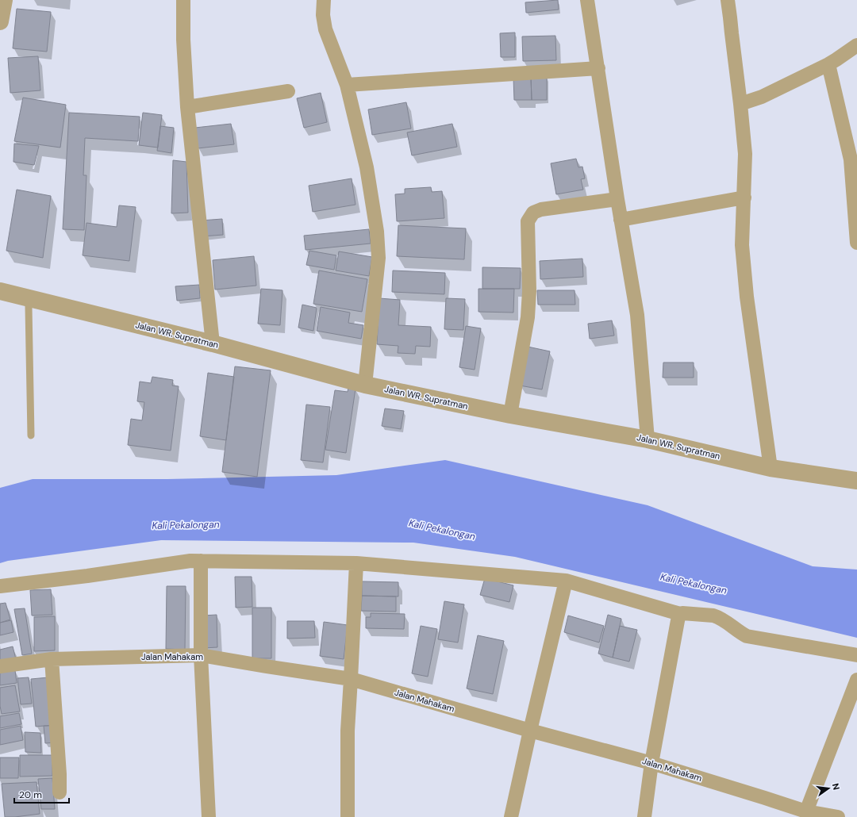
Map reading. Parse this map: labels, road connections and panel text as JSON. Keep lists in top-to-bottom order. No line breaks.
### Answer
{"streets":{"street":["Jalan WR. Supratman","Jalan Mahakam"]},"water":["Kali Pekalongan"],"scale_bar":"20 m","north":"right"}
